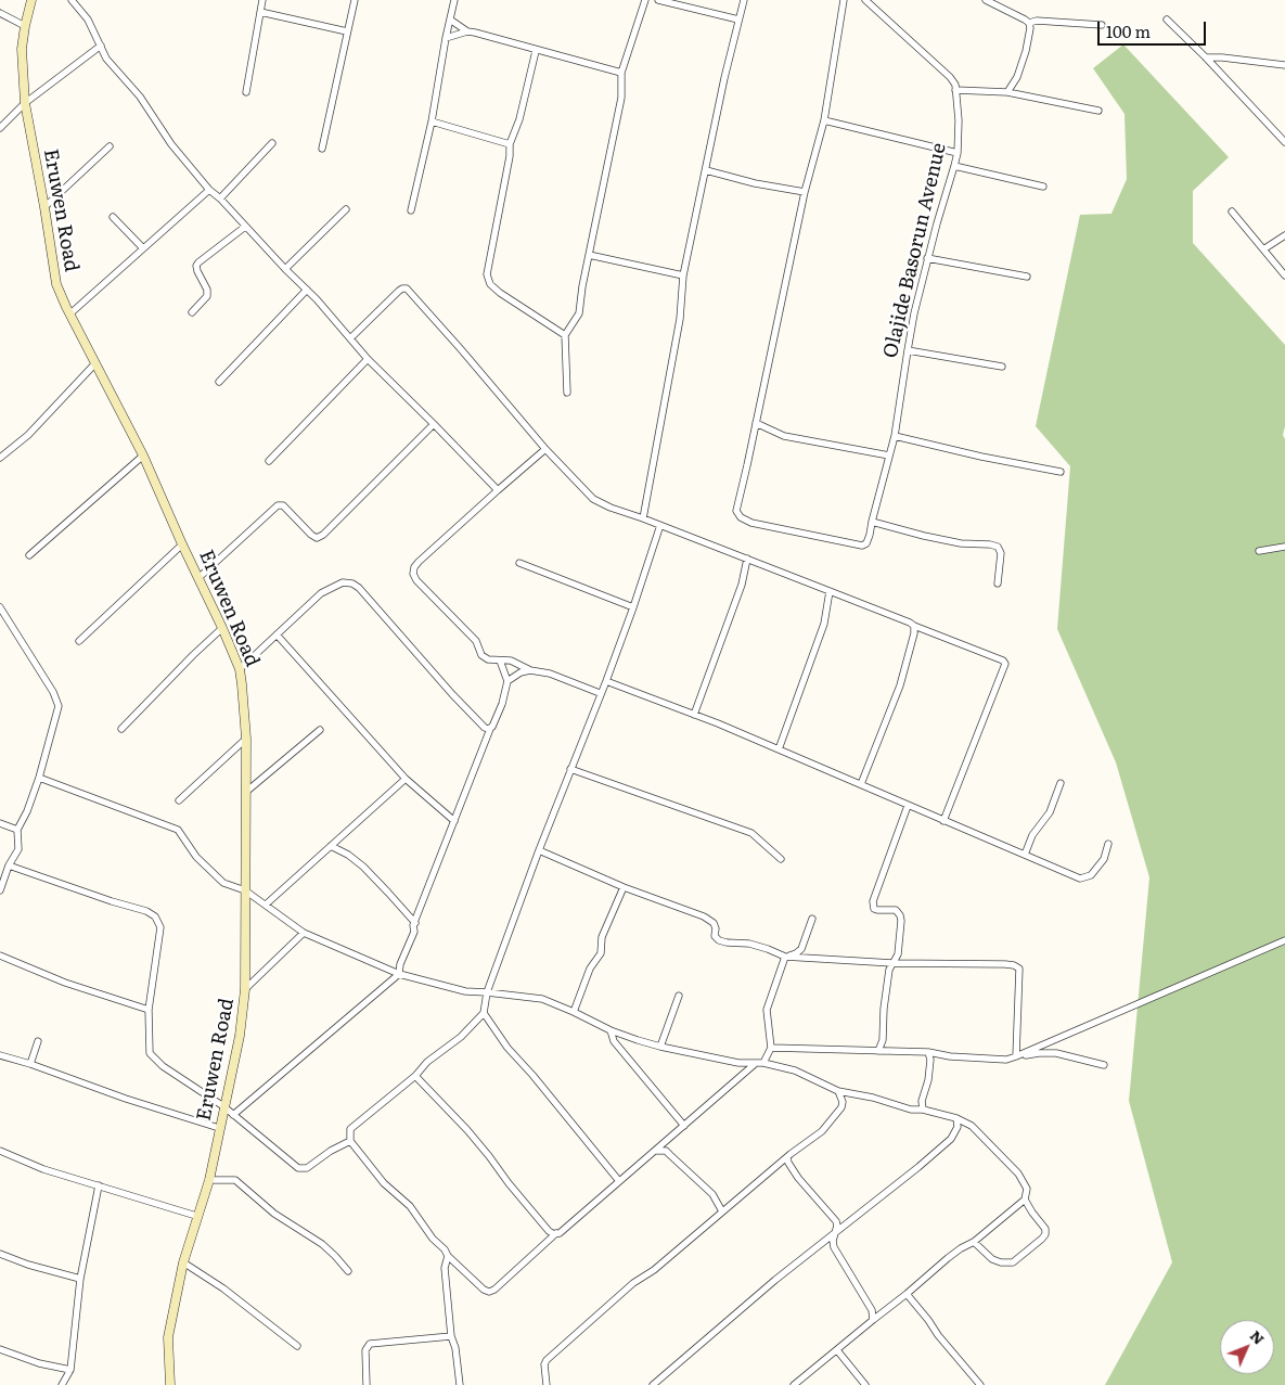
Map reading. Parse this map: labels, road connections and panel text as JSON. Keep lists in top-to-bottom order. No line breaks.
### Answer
{"streets":{"street":["Eruwen Road","Olajide Basorun Avenue"]},"scale_bar":"100 m","north":"top right"}
